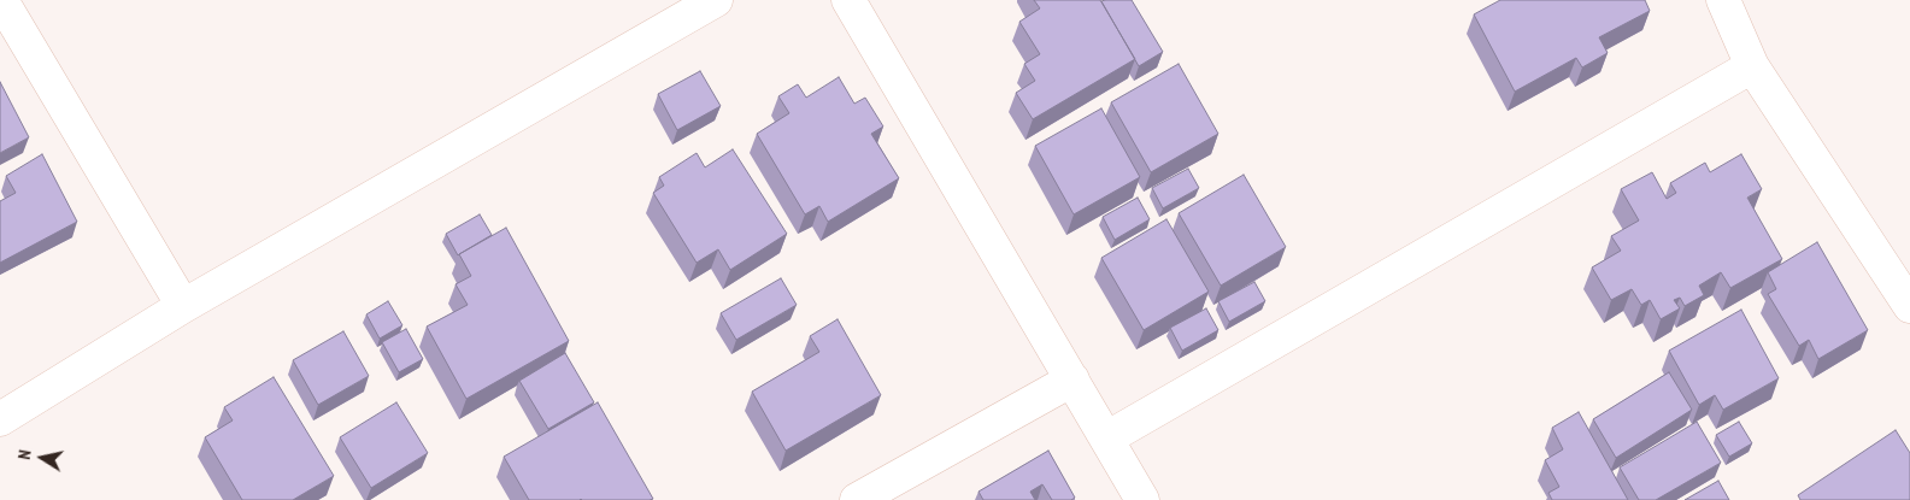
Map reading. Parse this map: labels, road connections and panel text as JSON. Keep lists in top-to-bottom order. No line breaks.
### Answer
{"north":"left"}
